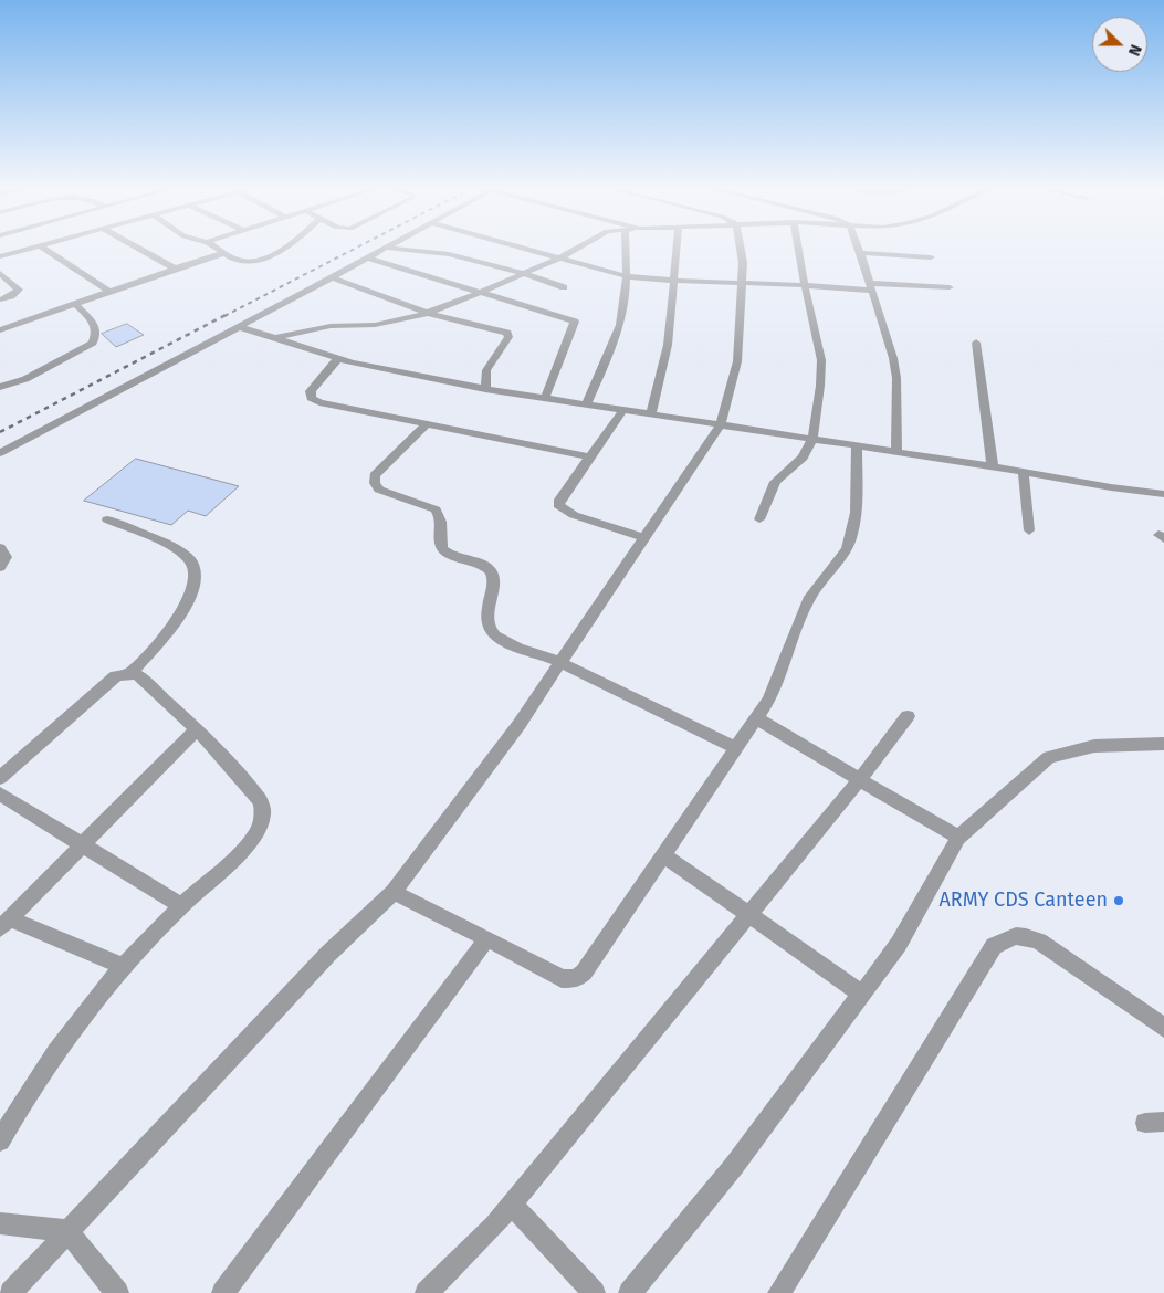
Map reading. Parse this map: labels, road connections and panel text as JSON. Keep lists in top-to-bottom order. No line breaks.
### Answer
{"places":["ARMY CDS Canteen"],"north":"right"}
